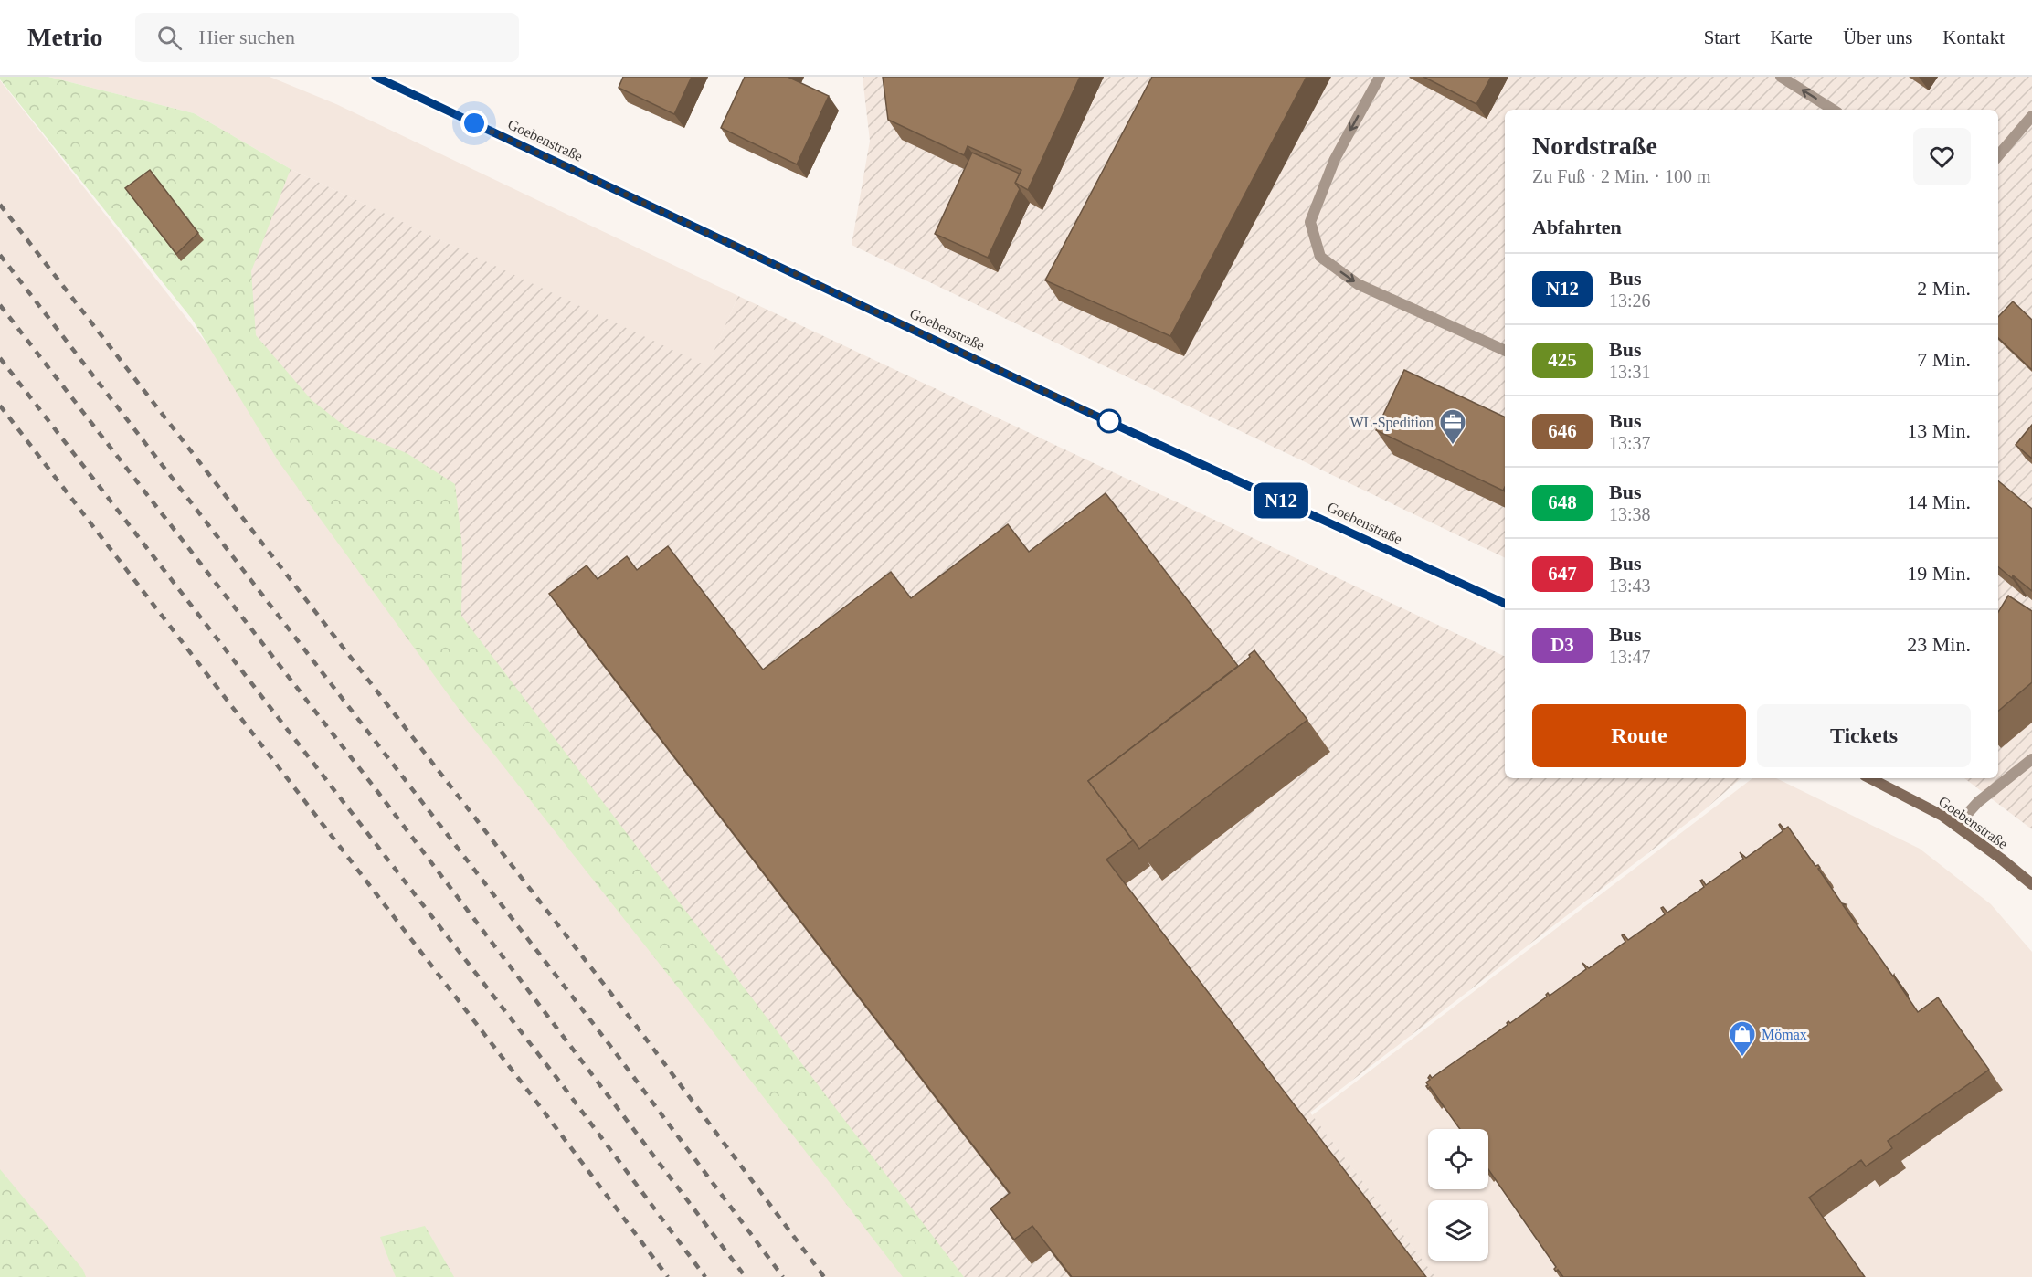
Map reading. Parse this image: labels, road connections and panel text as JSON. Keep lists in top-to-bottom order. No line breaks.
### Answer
{"streets":{"street":["Goebenstraße"]},"places":{"office":["WL-Spedition"],"shop":["Mömax"]},"lines":["bus line N12"],"page":{"header":"Metrio","search":"Hier suchen","nav":["Start","Karte","Über uns","Kontakt"],"on_map":"N12","heading":[["Nordstraße","Zu Fuß · 2 Min. · 100 m"],"Abfahrten"],"list":[{"mark":"N12","name":"Bus","note":"13:26","value":"2 Min."},{"mark":"425","name":"Bus","note":"13:31","value":"7 Min."},{"mark":"646","name":"Bus","note":"13:37","value":"13 Min."},{"mark":"648","name":"Bus","note":"13:38","value":"14 Min."},{"mark":"647","name":"Bus","note":"13:43","value":"19 Min."},{"mark":"D3","name":"Bus","note":"13:47","value":"23 Min."}],"buttons":["Route","Tickets"]}}
